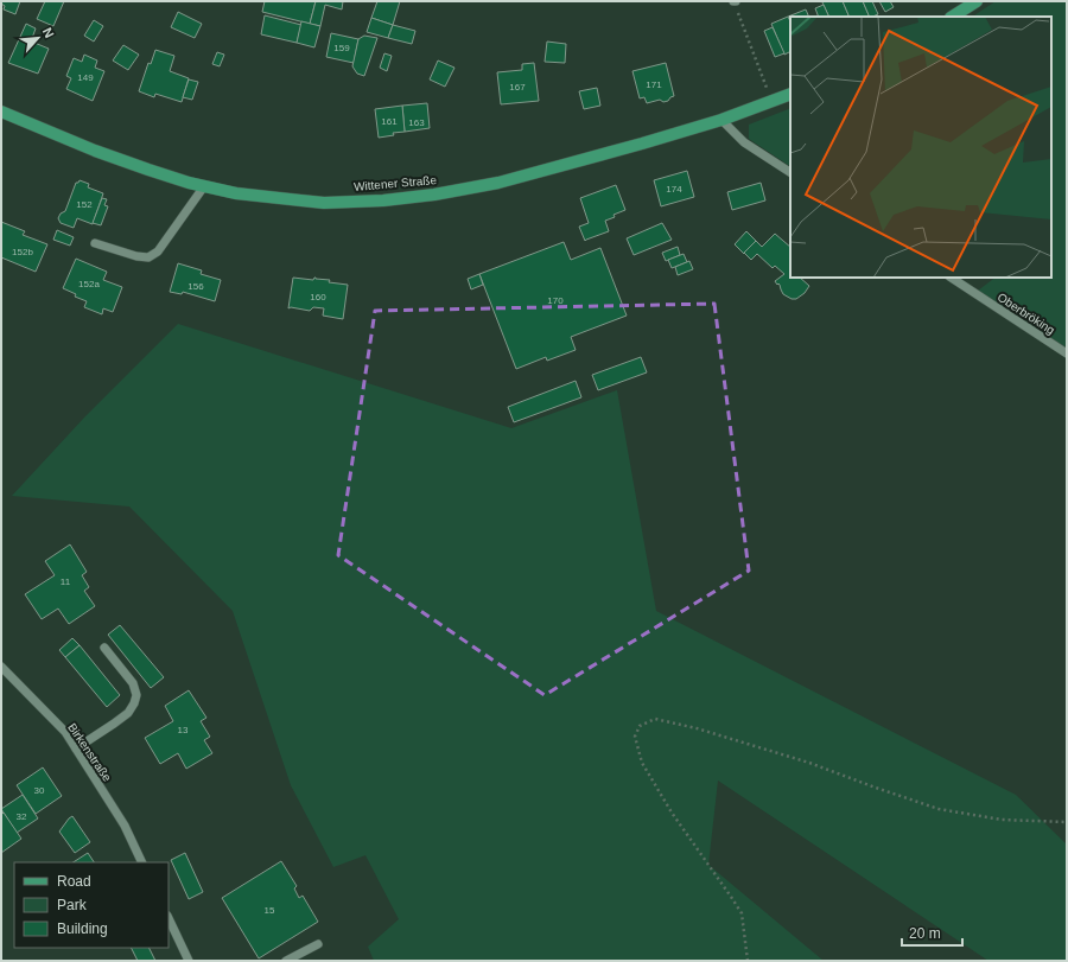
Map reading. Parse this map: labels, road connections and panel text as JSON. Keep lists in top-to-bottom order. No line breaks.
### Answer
{"streets":{"main road":["Wittener Straße"],"street":["Oberbröking","Birkenstraße"]},"house_numbers":["159","149","171","167","161","163","174","152","152b","152a","156","160","170","11","13","30","32","15"],"legend":["Road","Park","Building"],"scale_bar":"20 m","north":"top right"}
